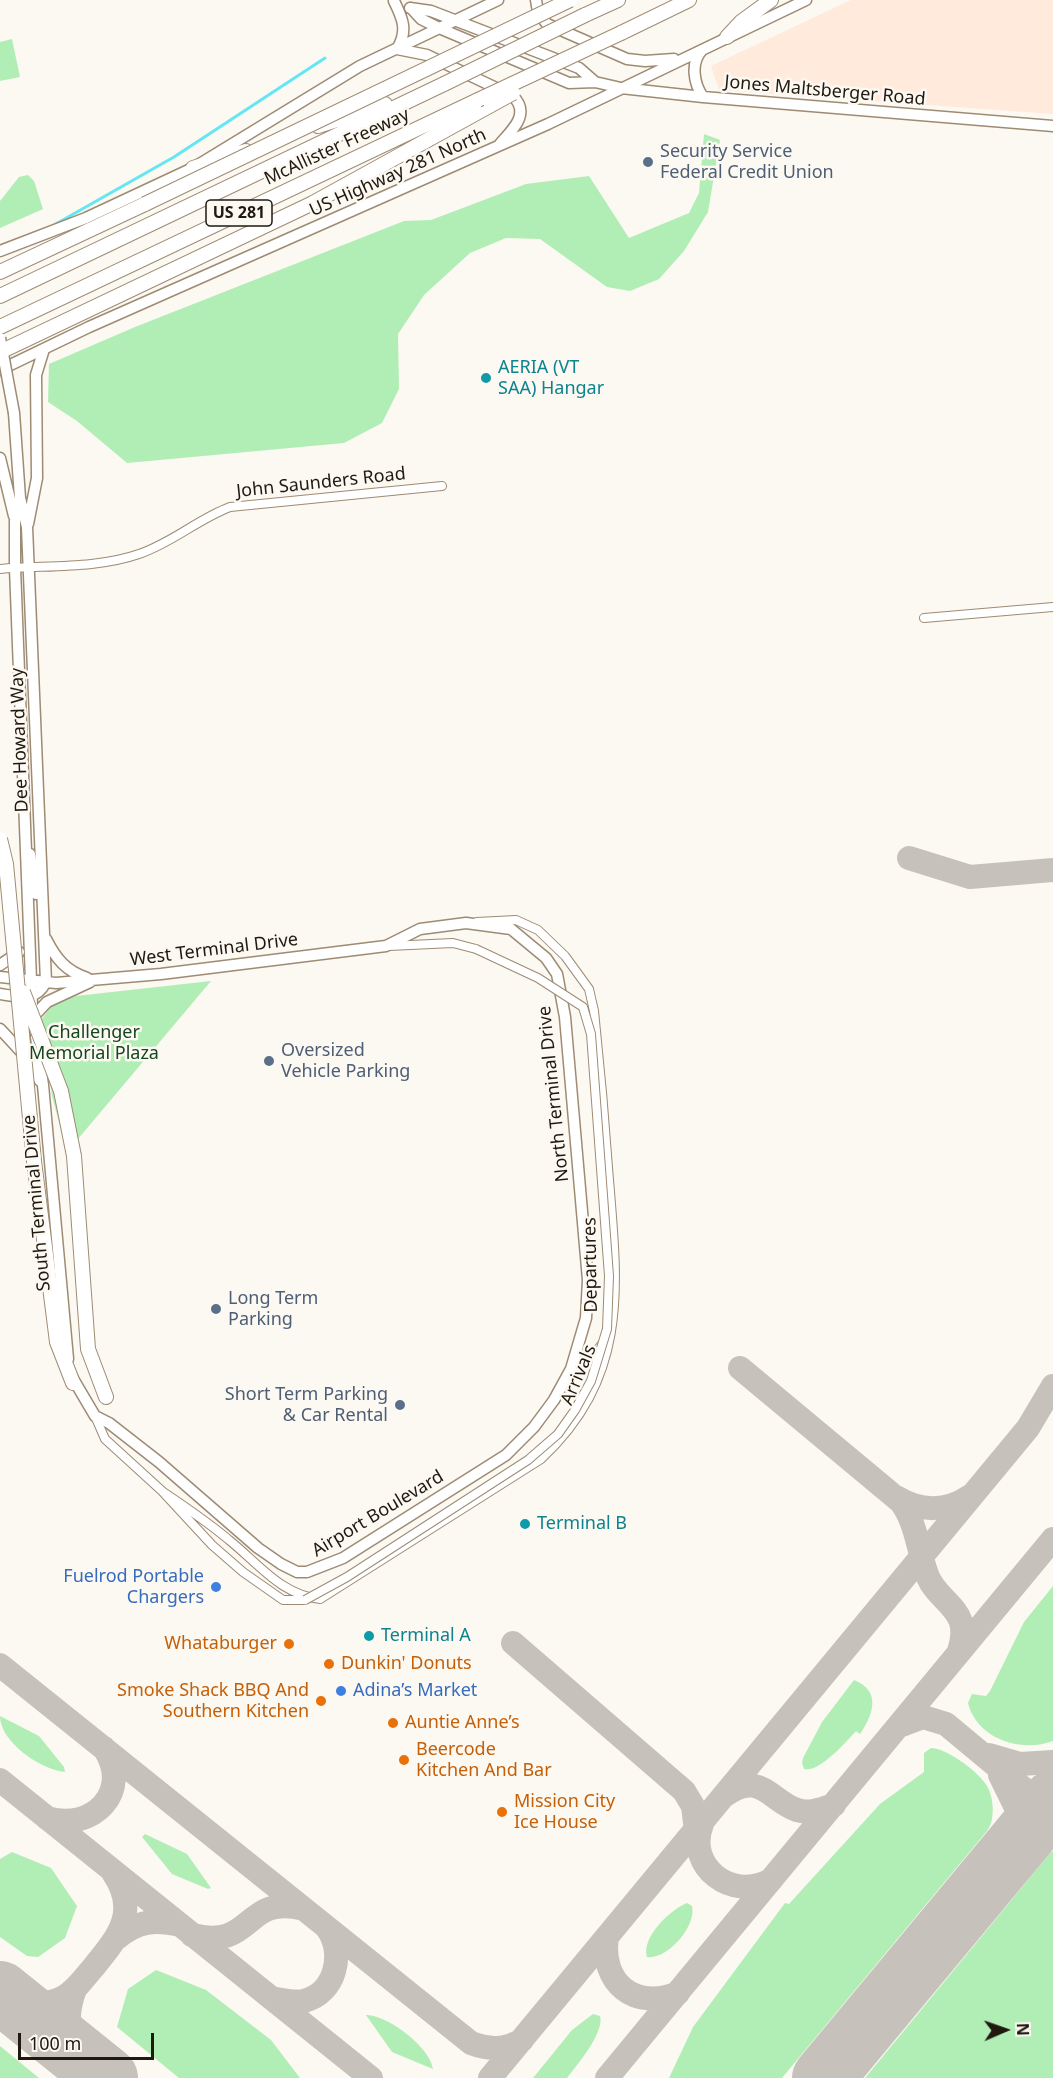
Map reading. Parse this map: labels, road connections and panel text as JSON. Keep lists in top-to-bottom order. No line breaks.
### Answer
{"streets":{"highway":["McAllister Freeway","US 281"],"main road":["Jones Maltsberger Road","US Highway 281 North","Dee Howard Way","West Terminal Drive","North Terminal Drive","South Terminal Drive","Airport Boulevard"],"street":["John Saunders Road","Departures","Arrivals"]},"crossings":[["Jones Maltsberger Road","US Highway 281 North"],["John Saunders Road","Dee Howard Way"],["Dee Howard Way","West Terminal Drive"],["Dee Howard Way","South Terminal Drive"],["West Terminal Drive","North Terminal Drive"],["West Terminal Drive","Departures"],["North Terminal Drive","Departures"],["North Terminal Drive","Arrivals"],["North Terminal Drive","Airport Boulevard"],["South Terminal Drive","Airport Boulevard"],["Departures","Arrivals"]],"parks":["Challenger Memorial Plaza"],"places":["Security Service Federal Credit Union","AERIA (VT SAA) Hangar","Oversized Vehicle Parking","Long Term Parking","Short Term Parking & Car Rental","Terminal B","Fuelrod Portable Chargers","Terminal A","Whataburger","Dunkin' Donuts","Adina’s Market","Smoke Shack BBQ And Southern Kitchen","Auntie Anne’s","Beercode Kitchen And Bar","Mission City Ice House"],"scale_bar":"100 m","north":"right"}
